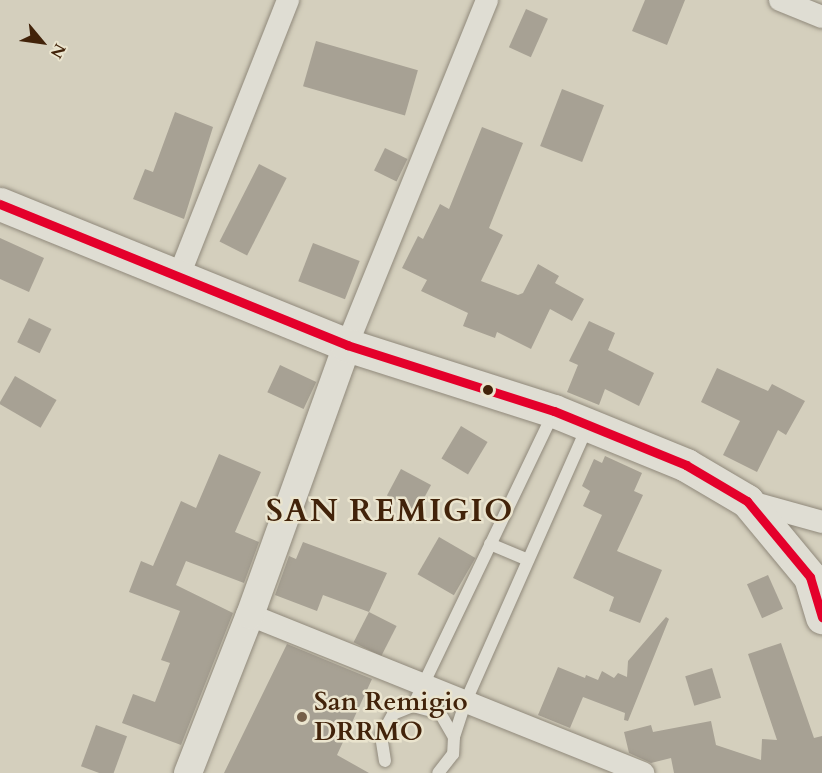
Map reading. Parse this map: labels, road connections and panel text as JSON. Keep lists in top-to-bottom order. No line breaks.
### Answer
{"districts":["SAN REMIGIO"],"places":["San Remigio DRRMO"],"north":"bottom right"}
